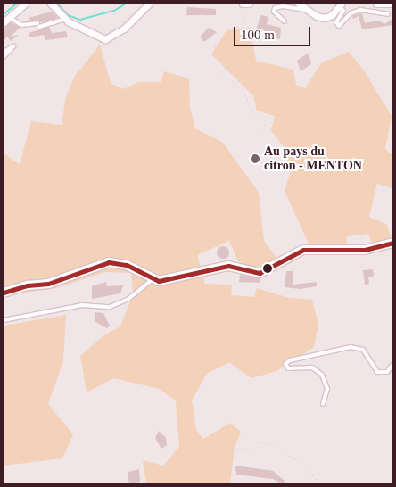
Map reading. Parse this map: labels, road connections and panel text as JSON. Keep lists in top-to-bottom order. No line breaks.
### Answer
{"places":["Au pays du citron - MENTON"],"scale_bar":"100 m"}
